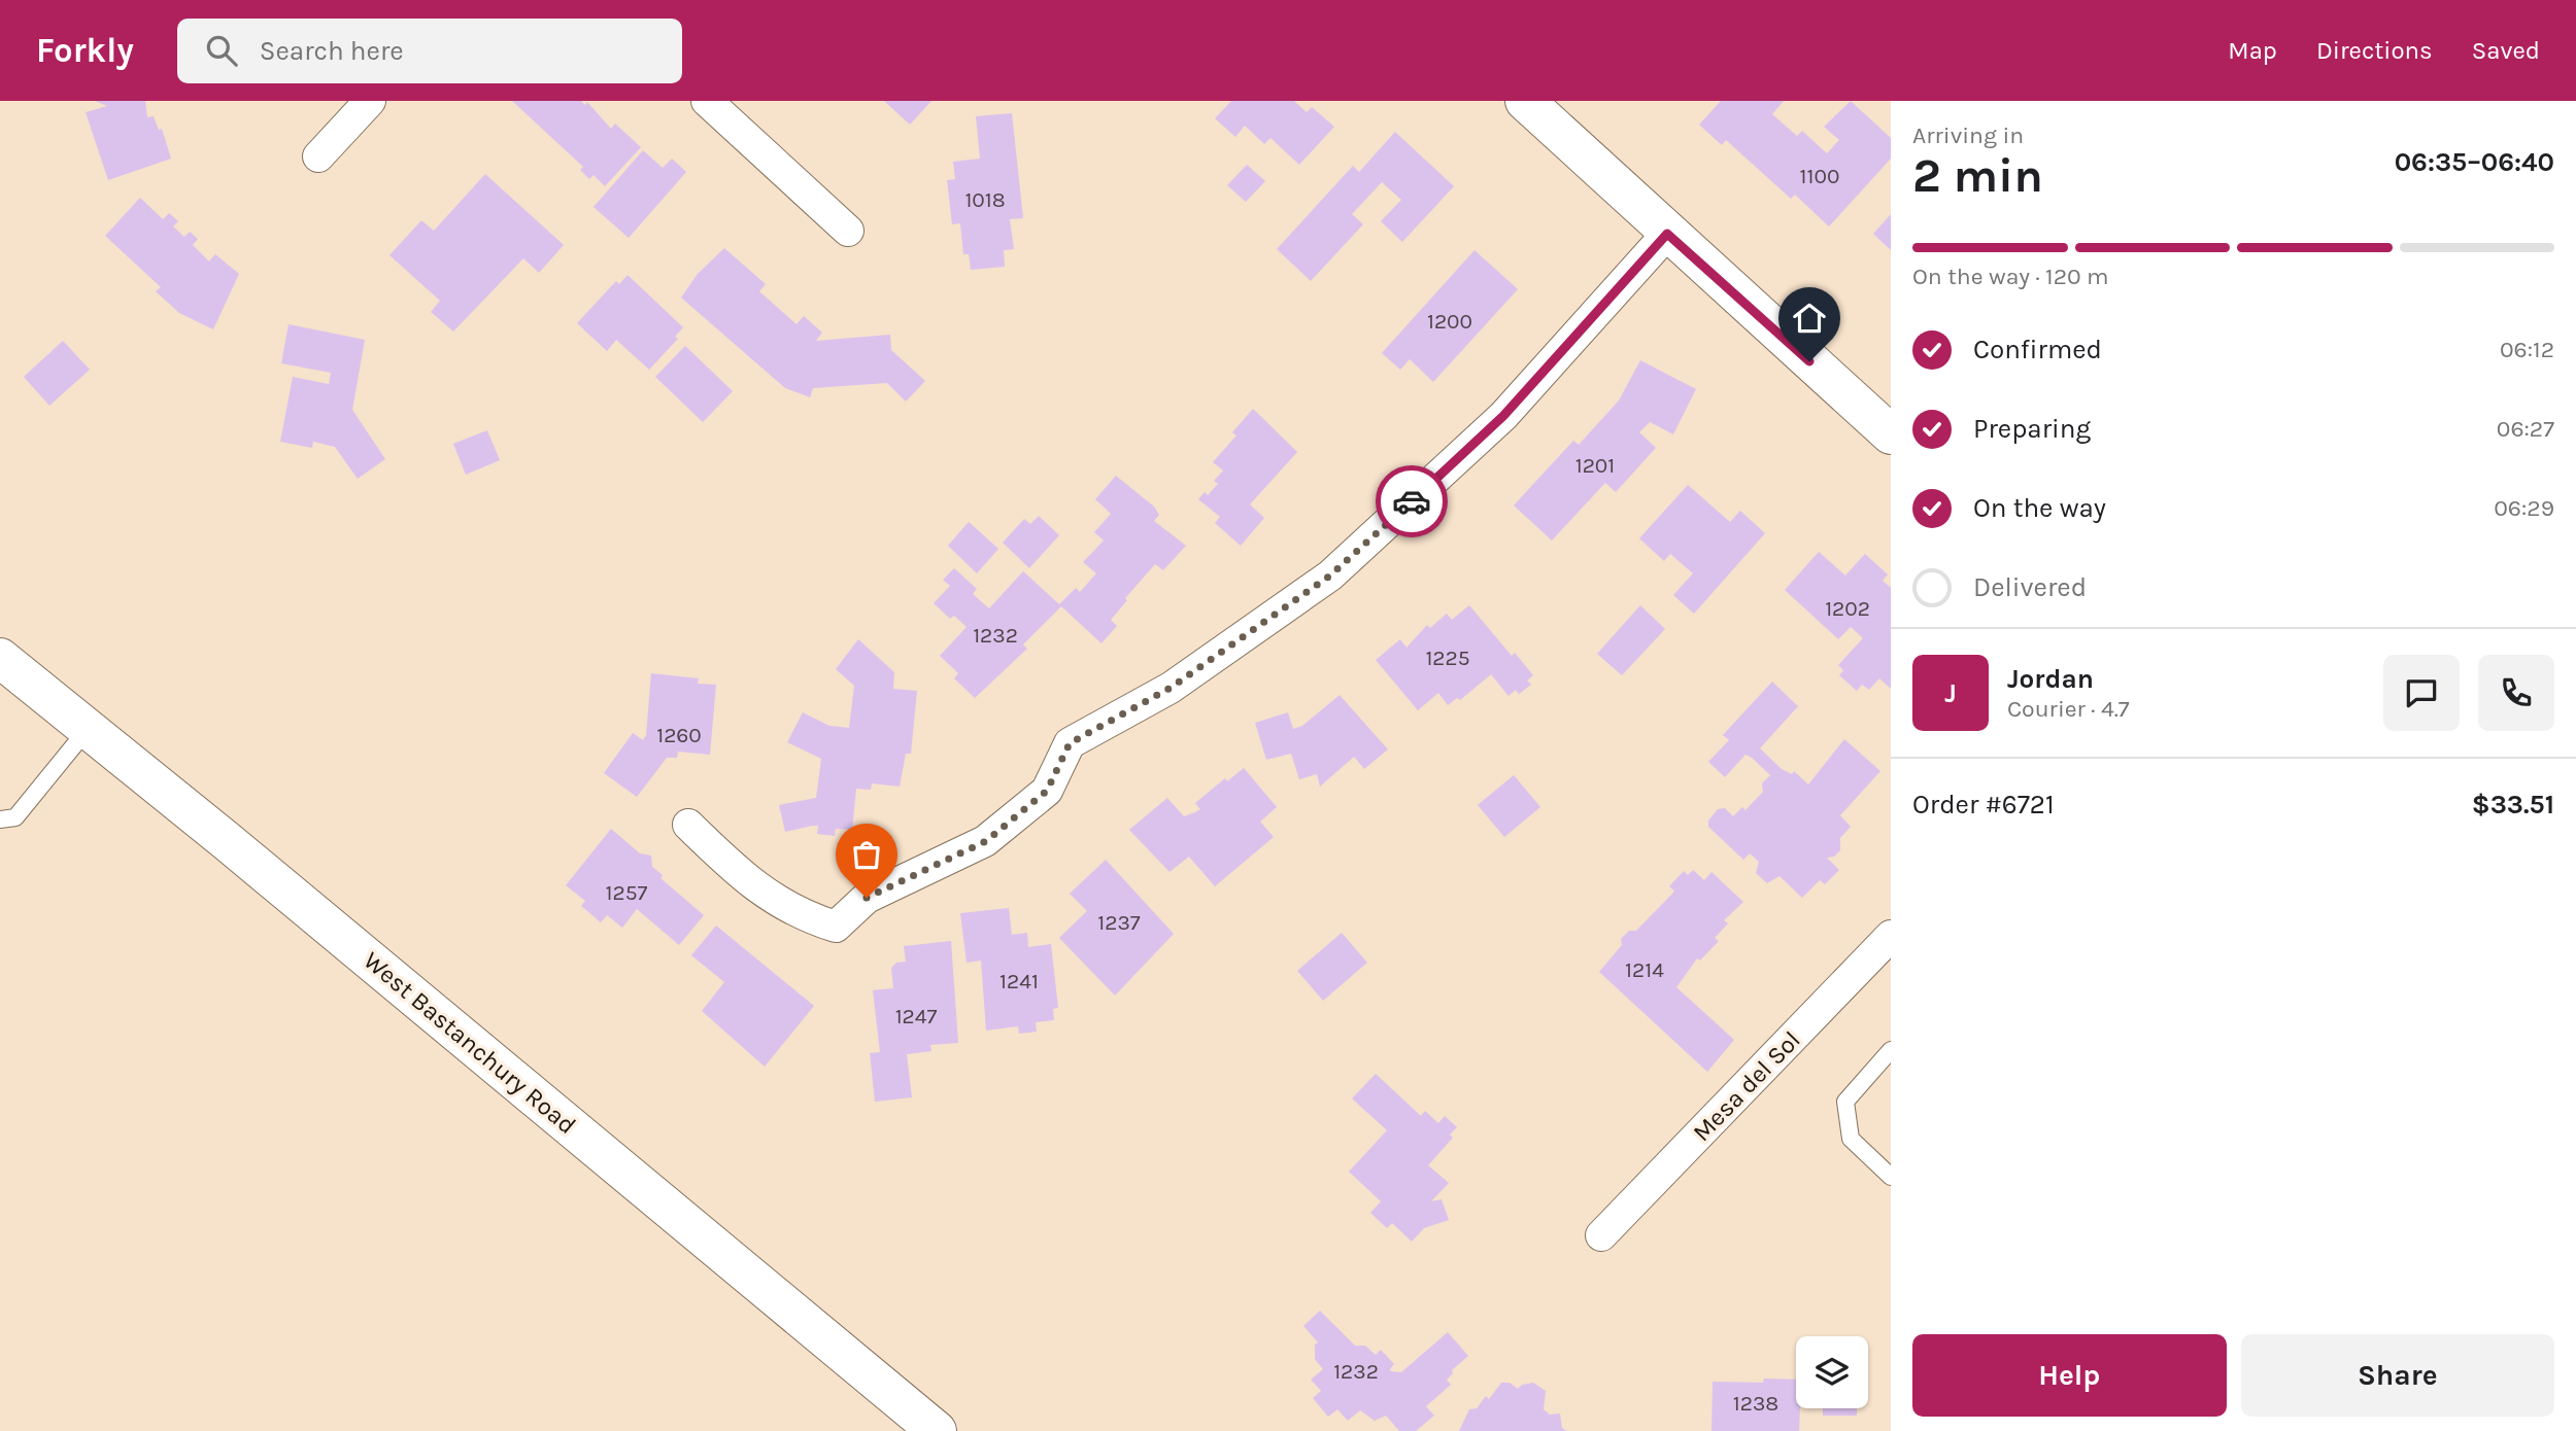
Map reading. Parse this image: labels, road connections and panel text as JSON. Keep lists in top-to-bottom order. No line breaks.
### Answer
{"streets":{"main road":["West Bastanchury Road"],"street":["Mesa del Sol"]},"house_numbers":["1100","1018","1200","1201","1202","1232","1225","1260","1257","1237","1214","1241","1247","1232","1238"],"page":{"header":"Forkly","search":"Search here","nav":["Map","Directions","Saved"],"heading":["2 min","Arriving in","06:35–06:40"],"panel":["Jordan","Courier · 4.7","Order #6721","$33.51"],"bar":"On the way · 120 m","list":[["Confirmed","06:12"],["Preparing","06:27"],["On the way","06:29"],"Delivered"],"round":"J","buttons":["Help","Share"]}}
